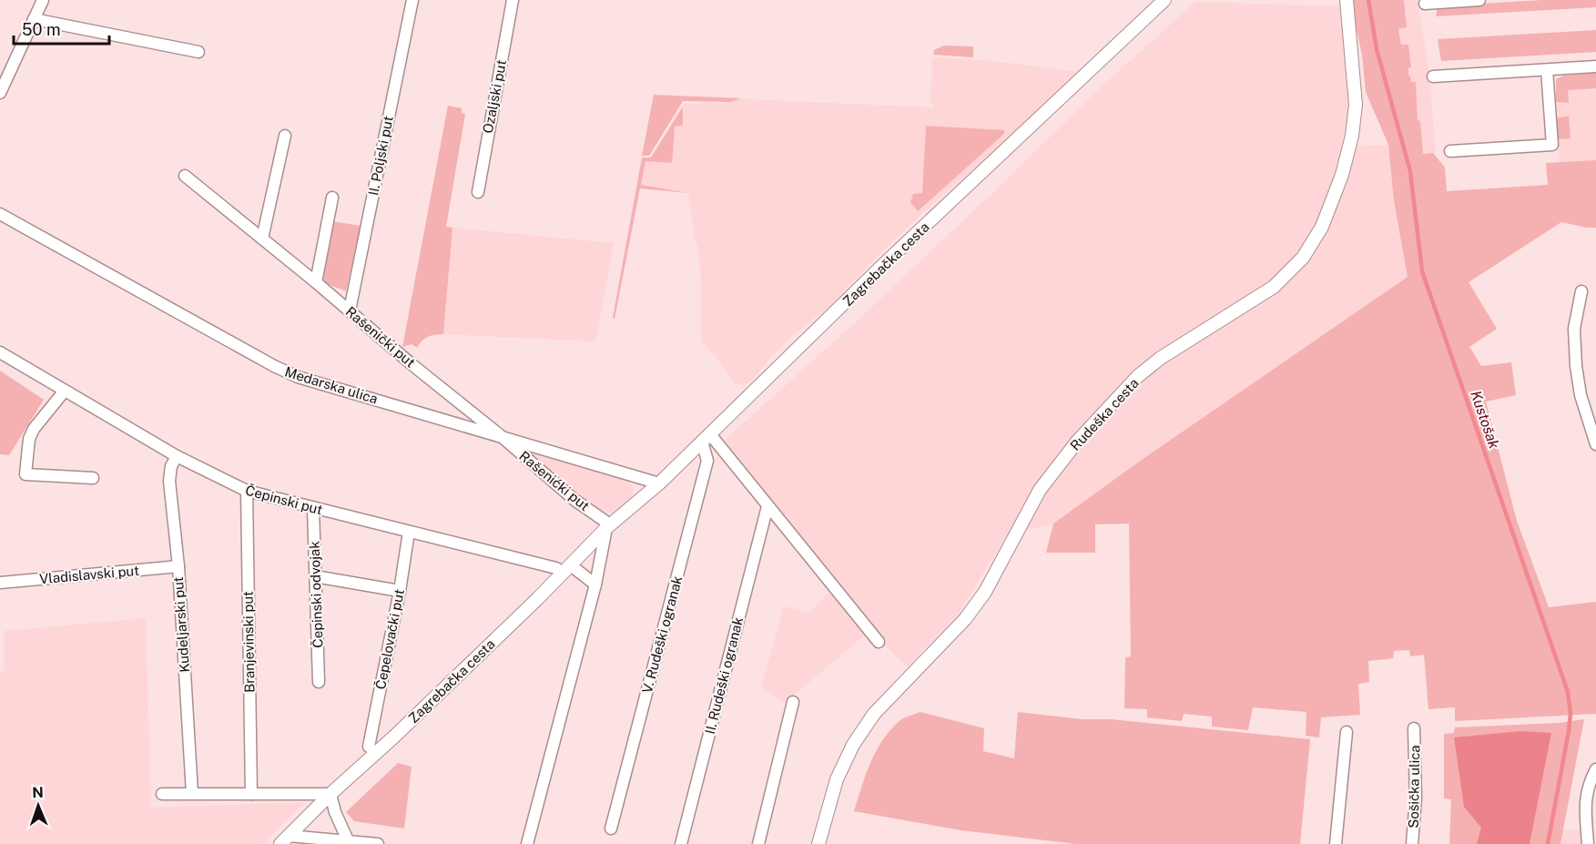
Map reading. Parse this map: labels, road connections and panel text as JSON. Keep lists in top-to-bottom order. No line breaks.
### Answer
{"streets":{"street":["Ozaljski put","II. Poljski put","Zagrebačka cesta","Rašenički put","Medarska ulica","Rudeška cesta","Rašenićki put","Čepinski put","Vladislavski put","Čepinski odvojak","Kudeljarski put","V. Rudeški ogranak","Čepelovački put","Branjevinski put","II. Rudeški ogranak","Sošička ulica"]},"crossings":[["II. Poljski put","Rašenički put"],["Zagrebačka cesta","Medarska ulica"],["Zagrebačka cesta","Rašenićki put"],["Zagrebačka cesta","Čepinski put"],["Zagrebačka cesta","V. Rudeški ogranak"],["Rašenički put","Medarska ulica"],["Rašenički put","Rašenićki put"],["Medarska ulica","Rašenićki put"],["Čepinski put","Čepinski odvojak"],["Čepinski put","Kudeljarski put"],["Čepinski put","Čepelovački put"],["Čepinski put","Branjevinski put"],["Vladislavski put","Kudeljarski put"]],"water":["Kustošak"],"scale_bar":"50 m","north":"top"}
